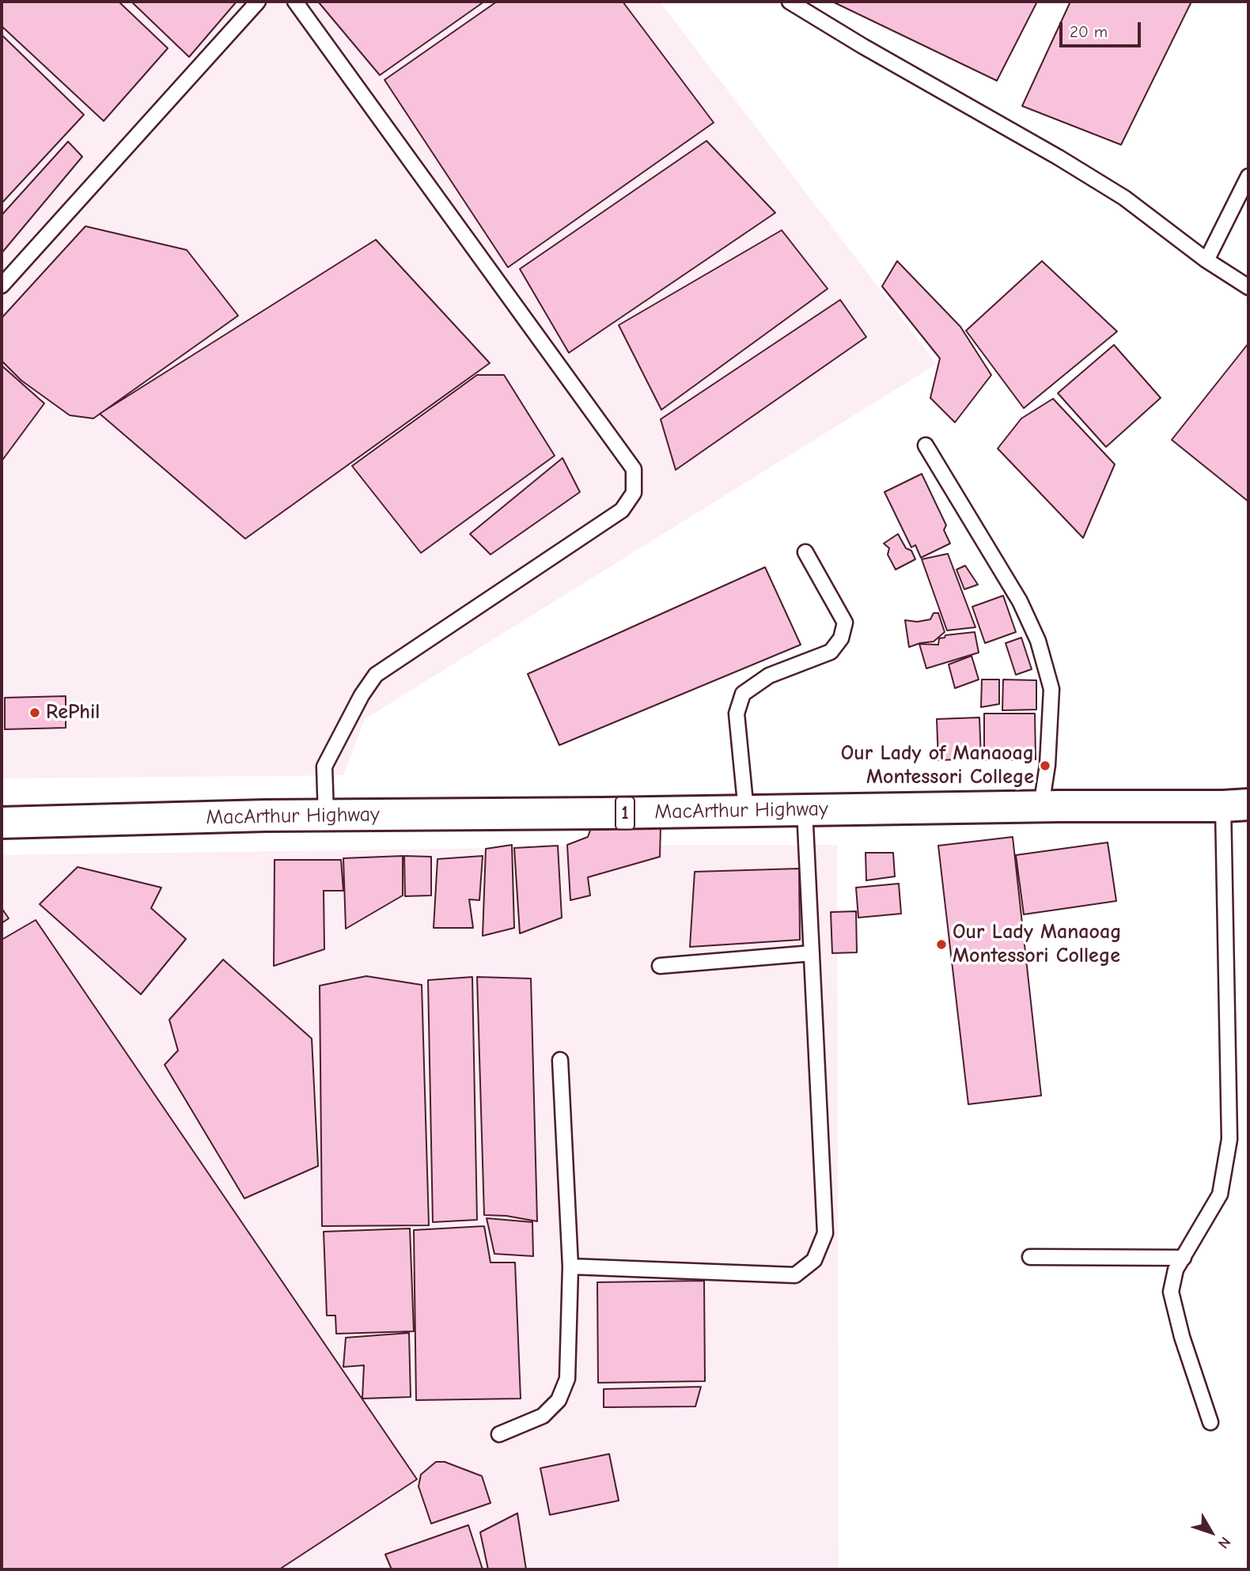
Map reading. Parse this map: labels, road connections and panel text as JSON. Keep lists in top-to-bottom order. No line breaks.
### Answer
{"streets":{"highway":["MacArthur Highway","1"]},"places":["RePhil","Our Lady of Manaoag Montessori College","Our Lady Manaoag Montessori College"],"scale_bar":"20 m","north":"bottom right"}
